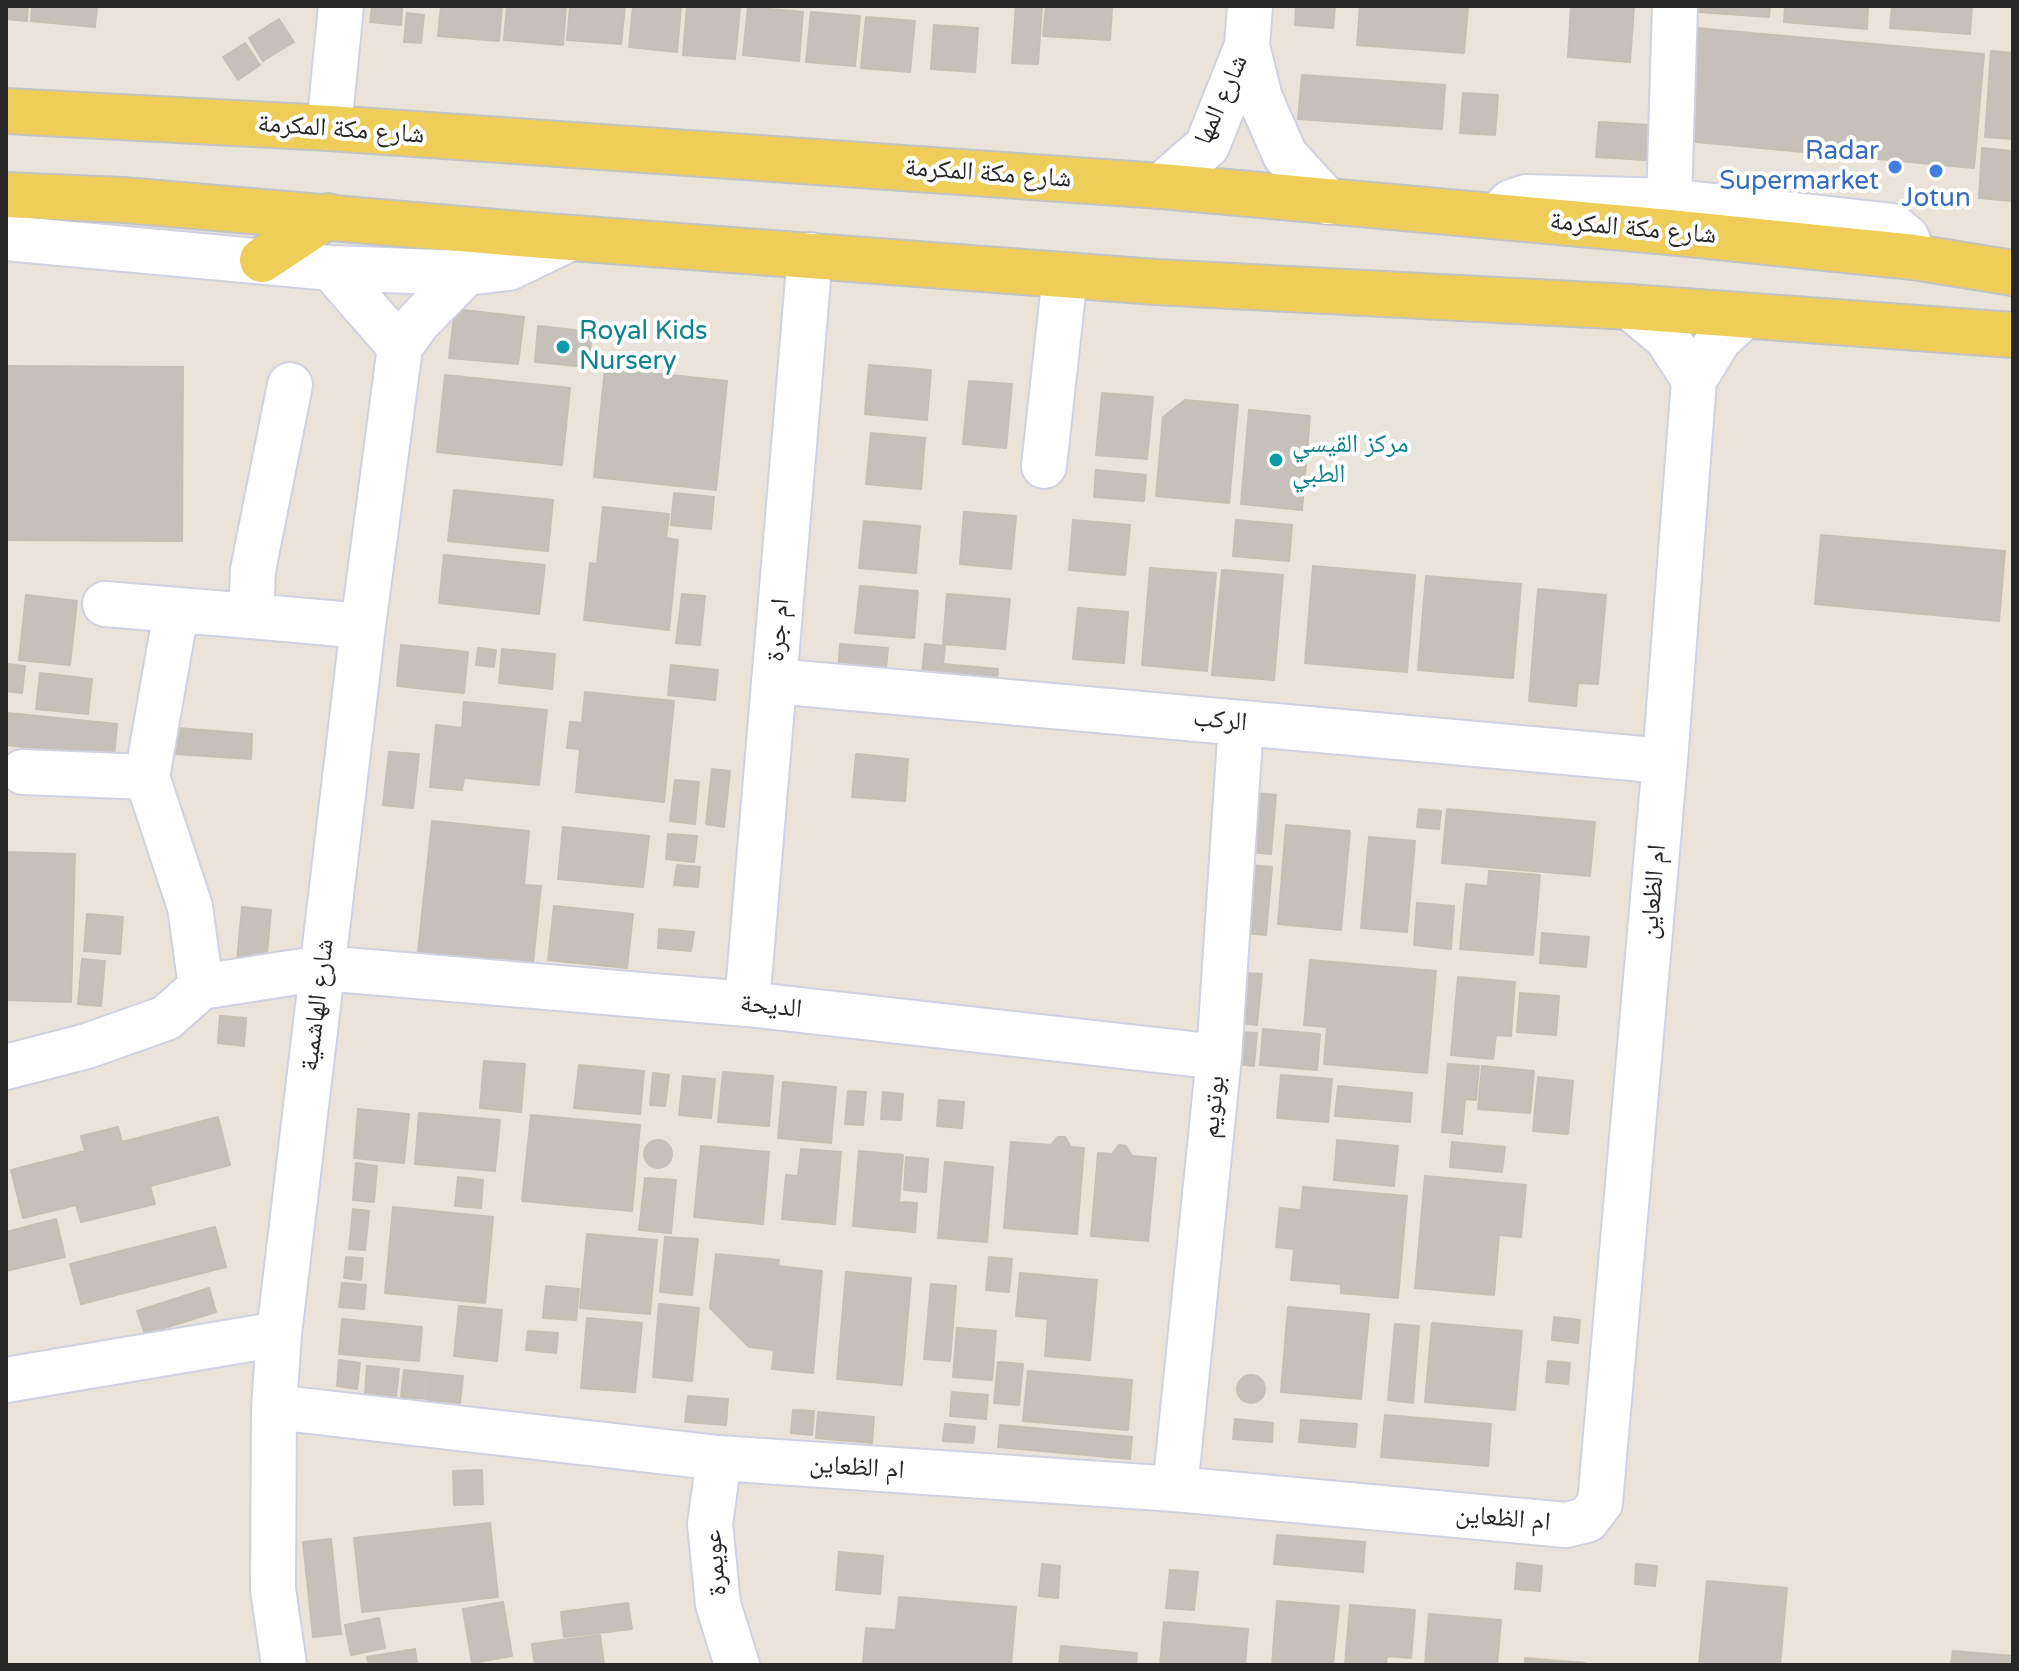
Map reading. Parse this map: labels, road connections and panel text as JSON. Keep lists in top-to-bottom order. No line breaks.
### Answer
{"streets":{"main road":["شارع مكة المكرمة"],"street":["شارع المها","ام جرة","الركب","ام الظعاين","شارع الهاشمية","الديحة","بوتويم","عويمرة"]},"crossings":[["شارع المها","شارع مكة المكرمة"],["ام جرة","الركب"],["ام جرة","الديحة"],["الركب","ام الظعاين"],["الركب","بوتويم"],["ام الظعاين","شارع الهاشمية"],["ام الظعاين","بوتويم"],["ام الظعاين","عويمرة"],["شارع الهاشمية","الديحة"],["الديحة","بوتويم"]],"places":["Radar Supermarket","Jotun","Royal Kids Nursery","مركز القيسي الطبي"]}
